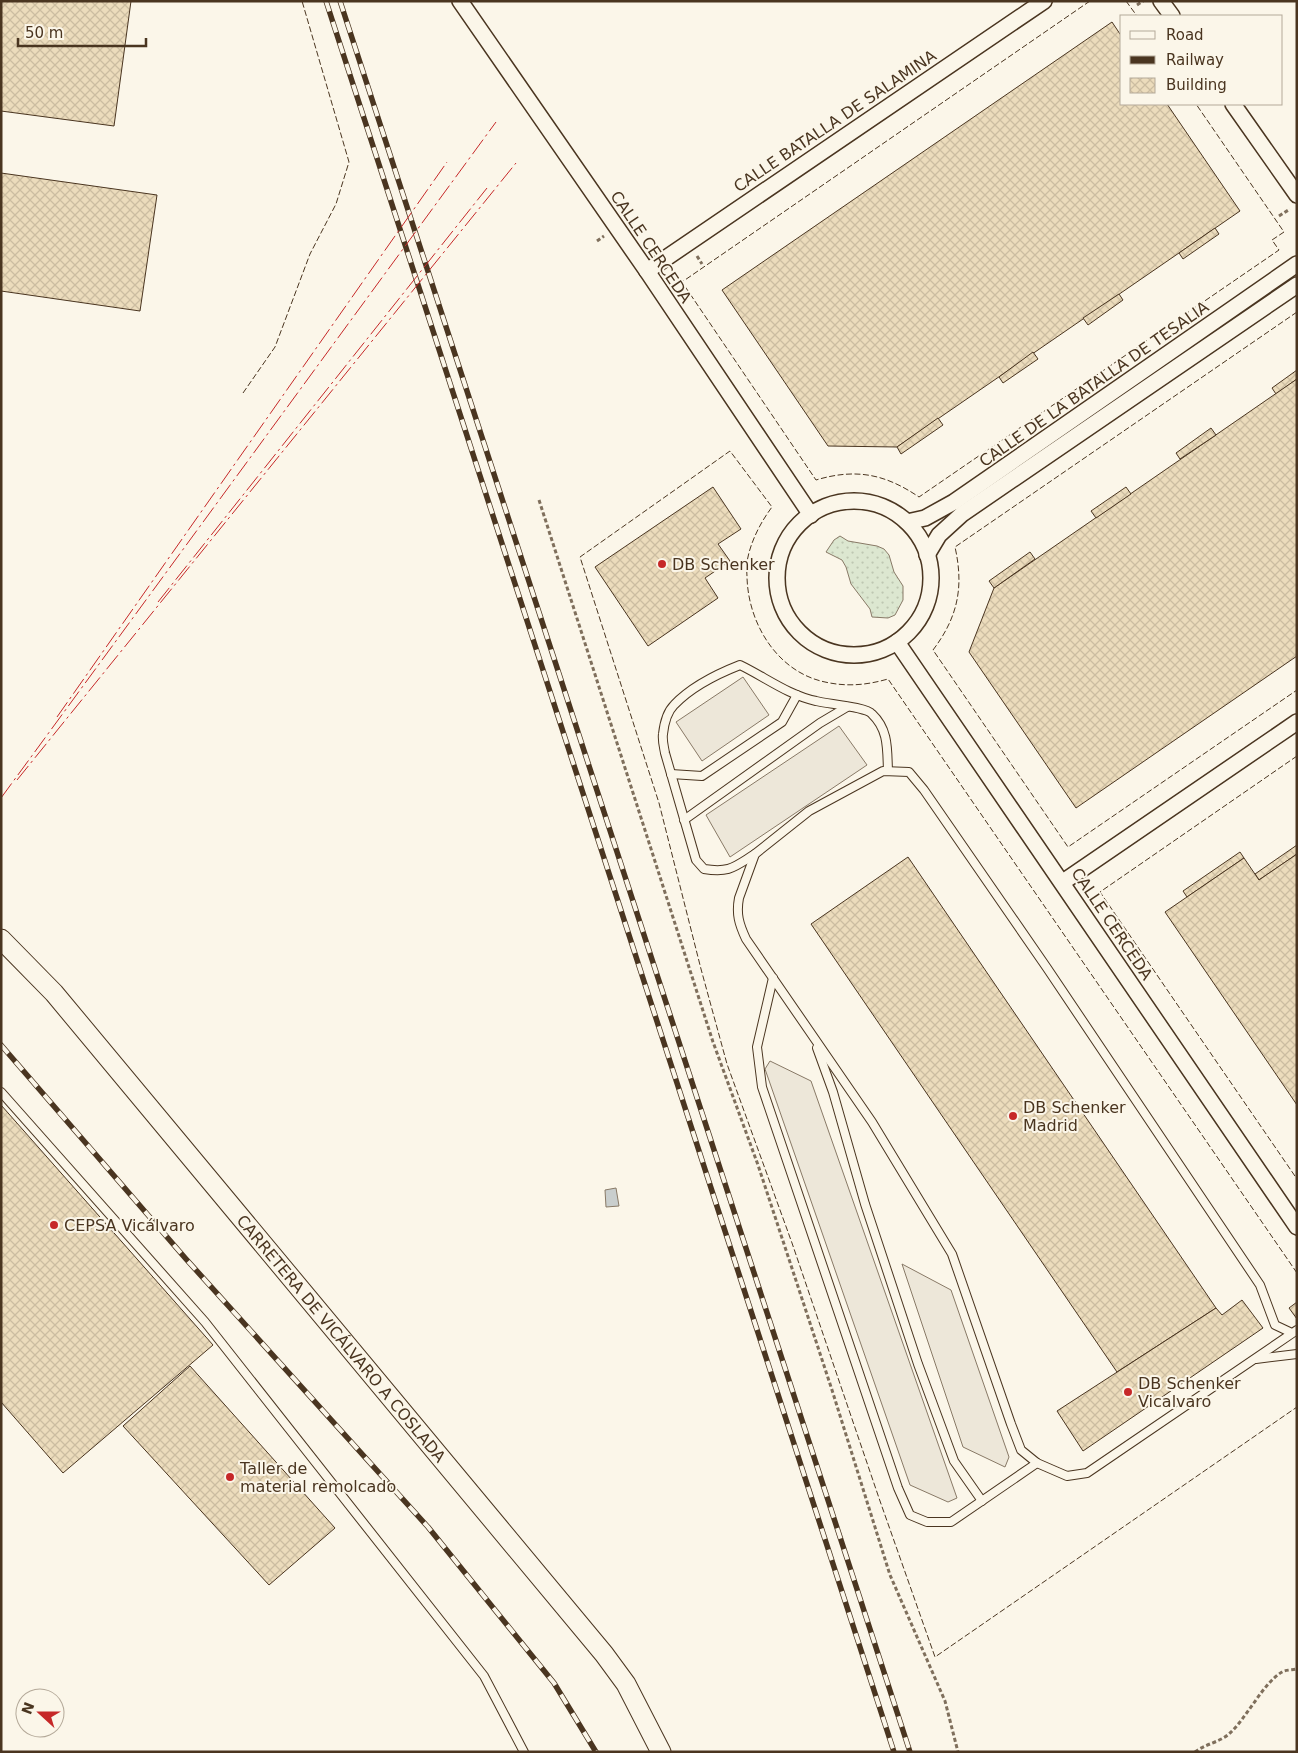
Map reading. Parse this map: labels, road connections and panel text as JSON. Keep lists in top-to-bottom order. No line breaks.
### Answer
{"streets":{"street":["CALLE BATALLA DE SALAMINA","CALLE CERCEDA","CALLE DE LA BATALLA DE TESALIA","CARRETERA DE VICÁLVARO A COSLADA"]},"crossings":[["CALLE BATALLA DE SALAMINA","CALLE CERCEDA"],["CALLE CERCEDA","CALLE DE LA BATALLA DE TESALIA"]],"places":["DB Schenker","DB Schenker Madrid","CEPSA Vicálvaro","DB Schenker Vicalvaro","Taller de material remolcado"],"legend":["Road","Railway","Building"],"scale_bar":"50 m","north":"left"}
